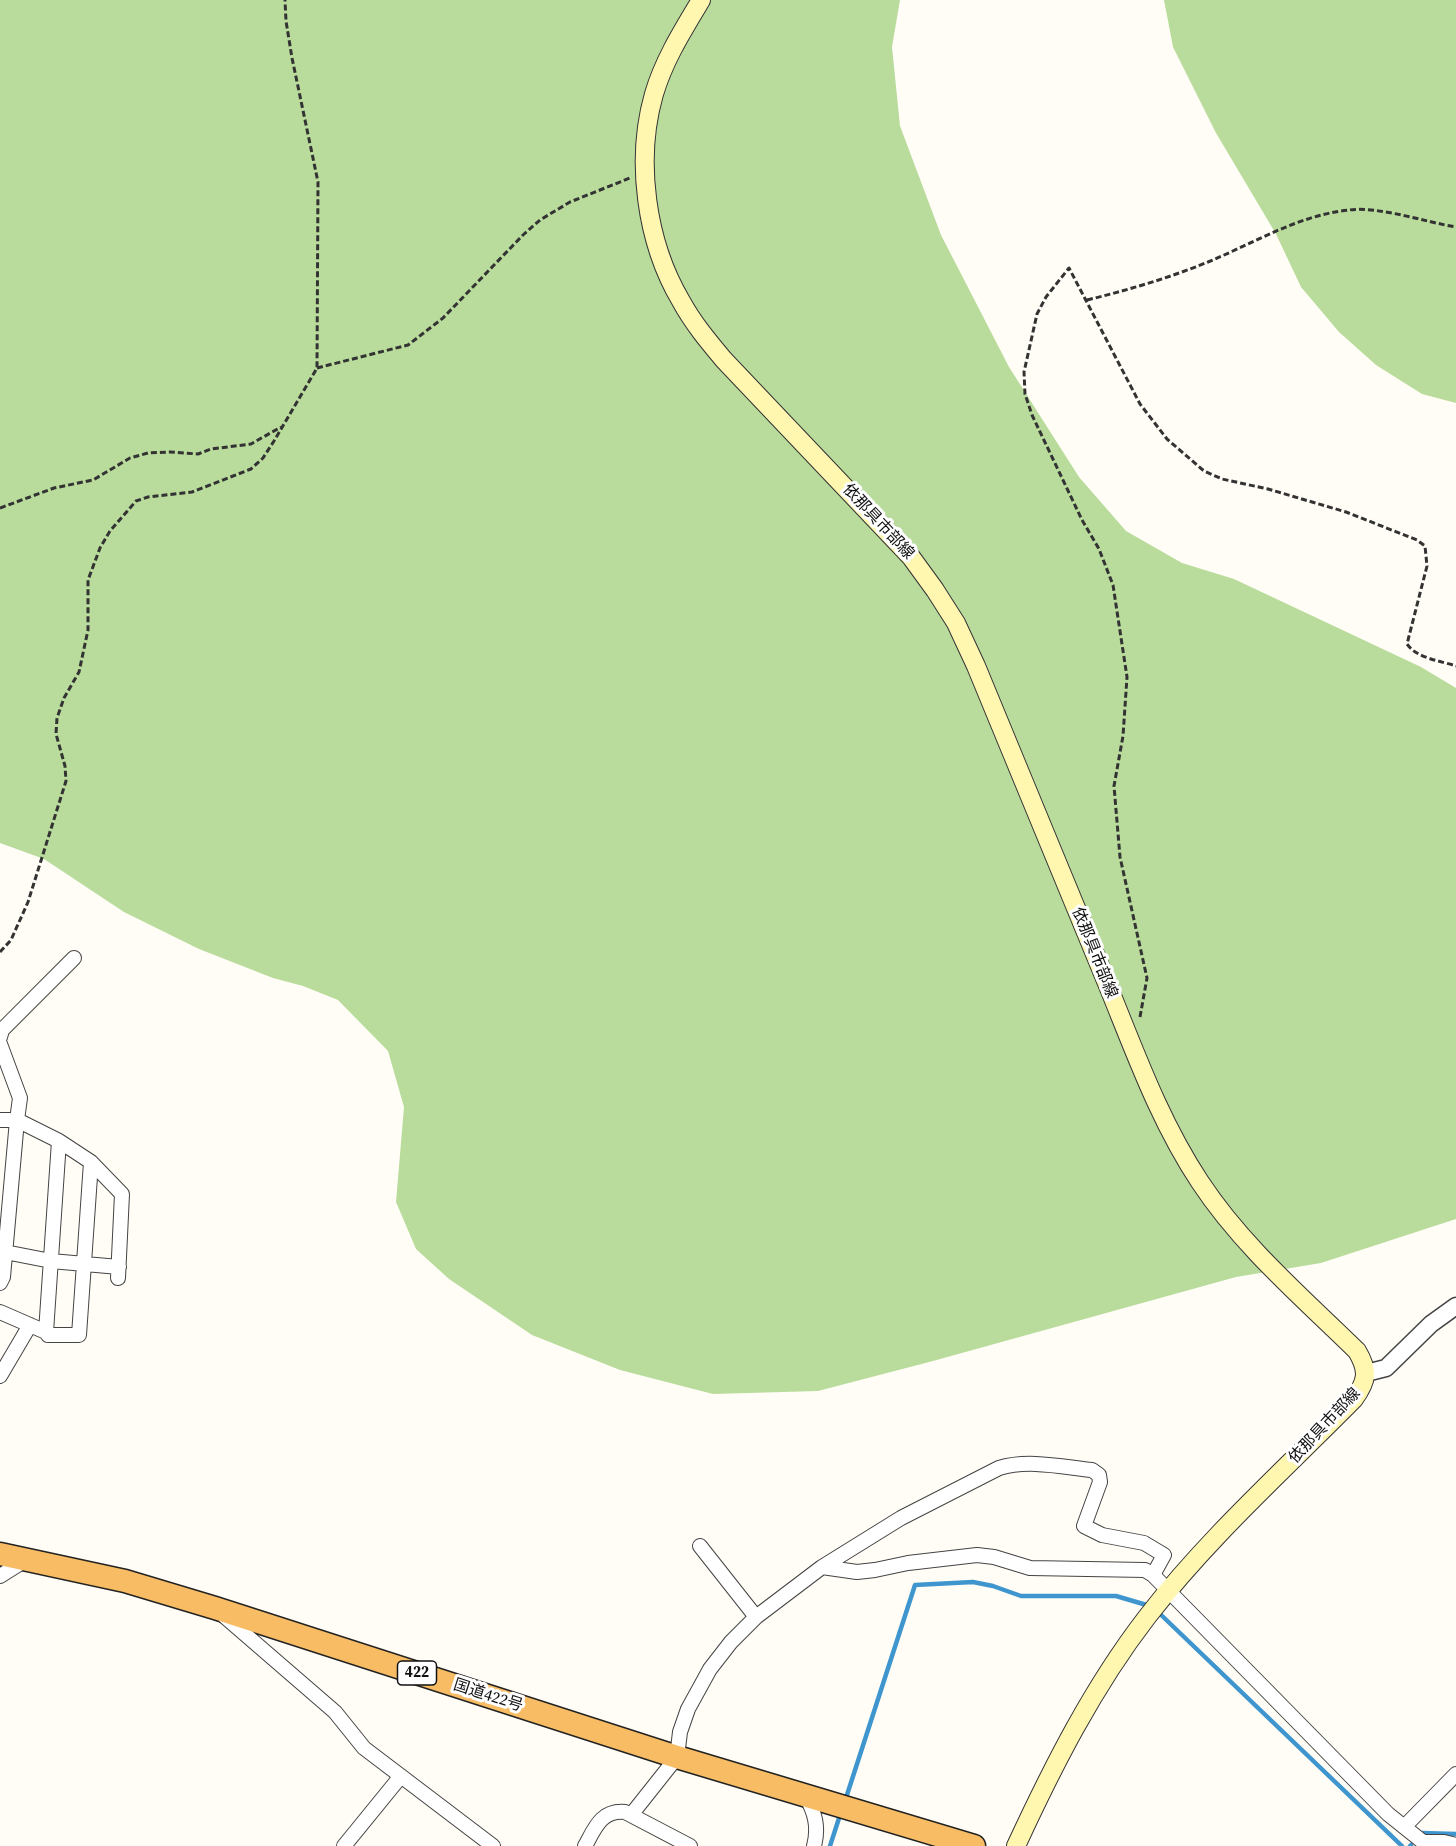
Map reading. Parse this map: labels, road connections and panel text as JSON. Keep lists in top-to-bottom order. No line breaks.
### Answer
{"streets":{"highway":["422","国道422号"],"main road":["依那具市部線"]}}
